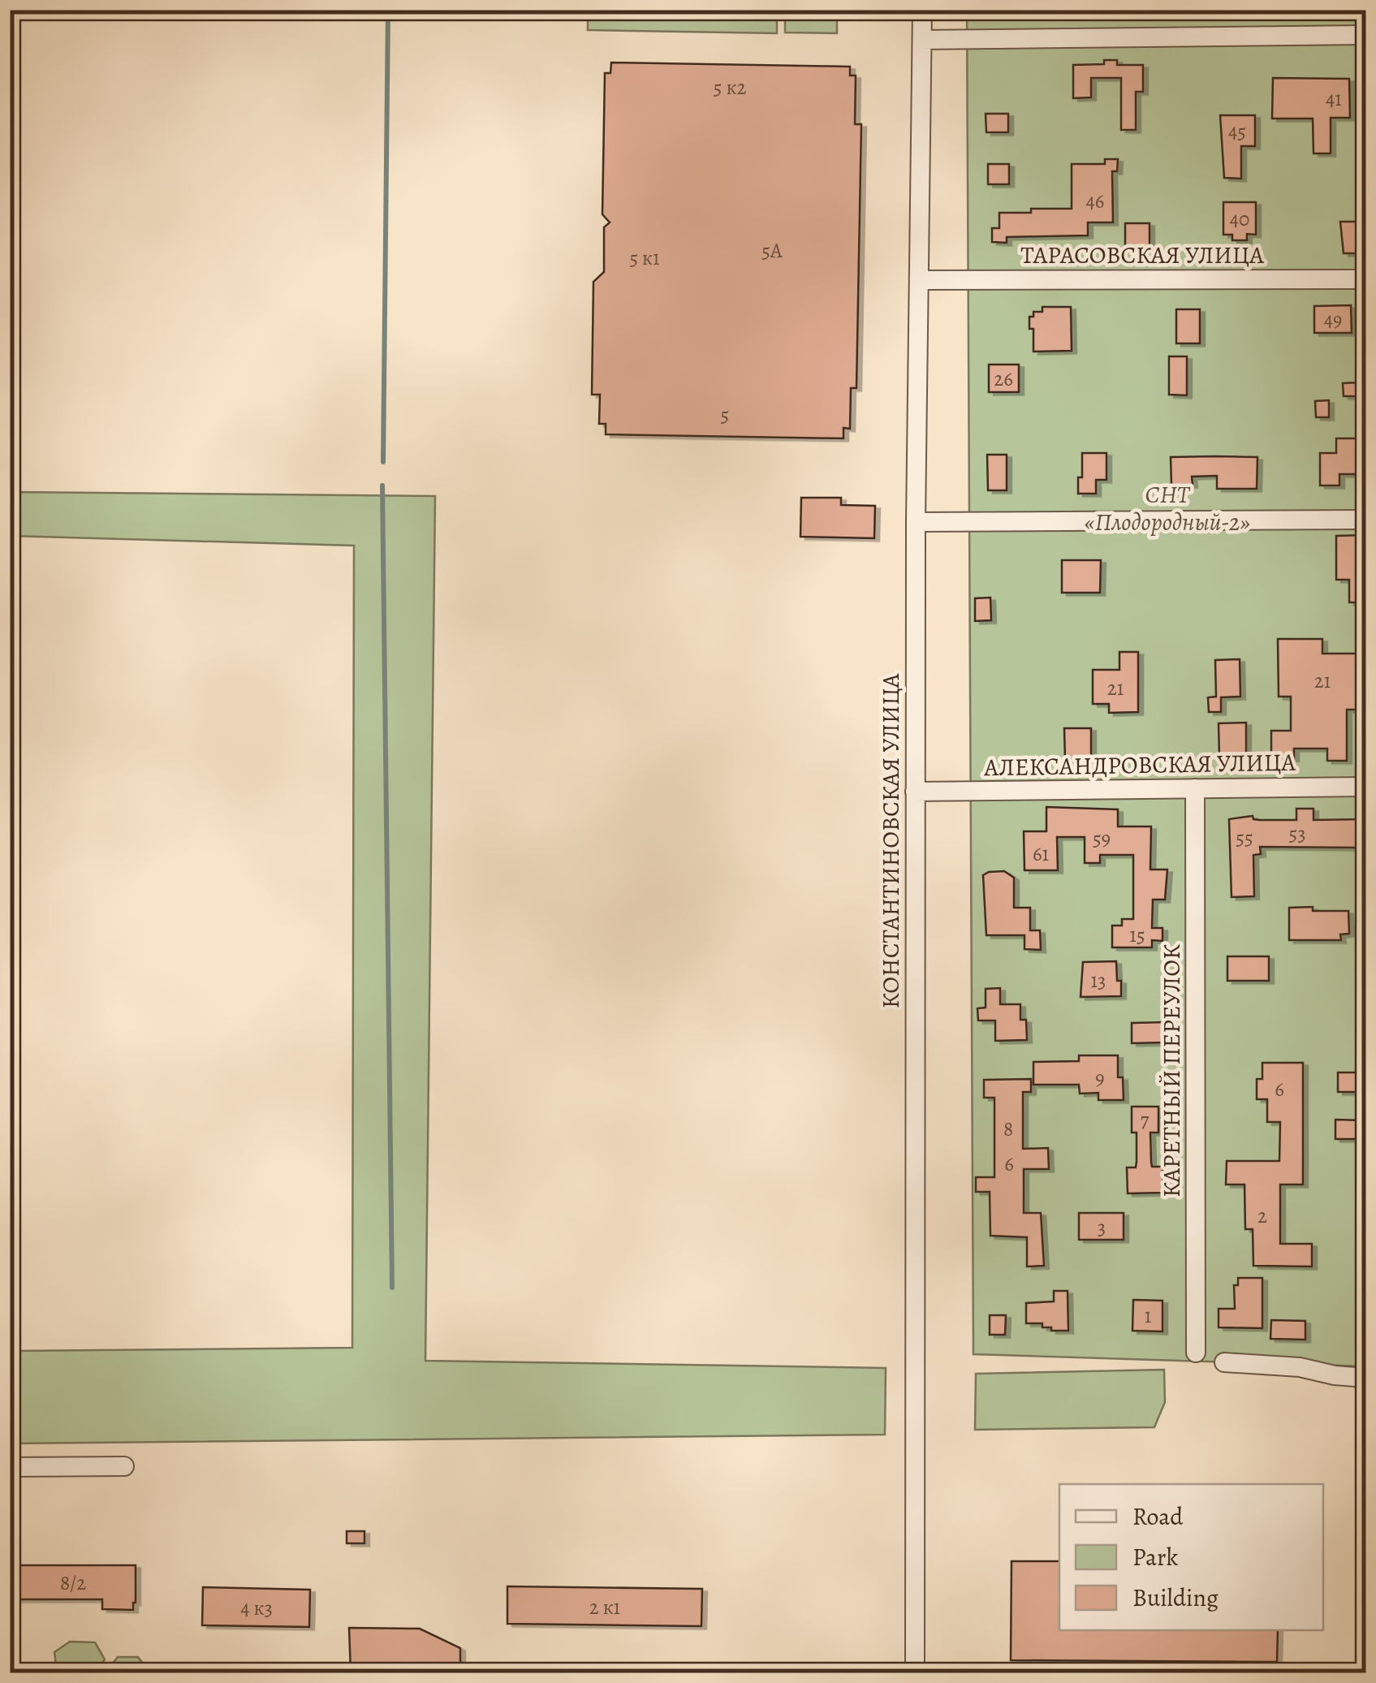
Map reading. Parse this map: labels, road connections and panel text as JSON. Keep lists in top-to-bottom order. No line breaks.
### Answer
{"streets":{"street":["ТАРАСОВСКАЯ УЛИЦА","АЛЕКСАНДРОВСКАЯ УЛИЦА","КОНСТАНТИНОВСКАЯ УЛИЦА","КАРЕТНЫЙ ПЕРЕУЛОК"]},"crossings":[["ТАРАСОВСКАЯ УЛИЦА","КОНСТАНТИНОВСКАЯ УЛИЦА"],["АЛЕКСАНДРОВСКАЯ УЛИЦА","КОНСТАНТИНОВСКАЯ УЛИЦА"],["АЛЕКСАНДРОВСКАЯ УЛИЦА","КАРЕТНЫЙ ПЕРЕУЛОК"]],"parks":["СНТ «Плодородный-2»"],"house_numbers":["5 к2","41","45","46","40","5А","5 к1","49","26","5","21","21","53","55","59","61","15","13","9","6","7","8","6","2","3","1","8/2","2 к1","4 к3"],"legend":["Road","Park","Building"]}
